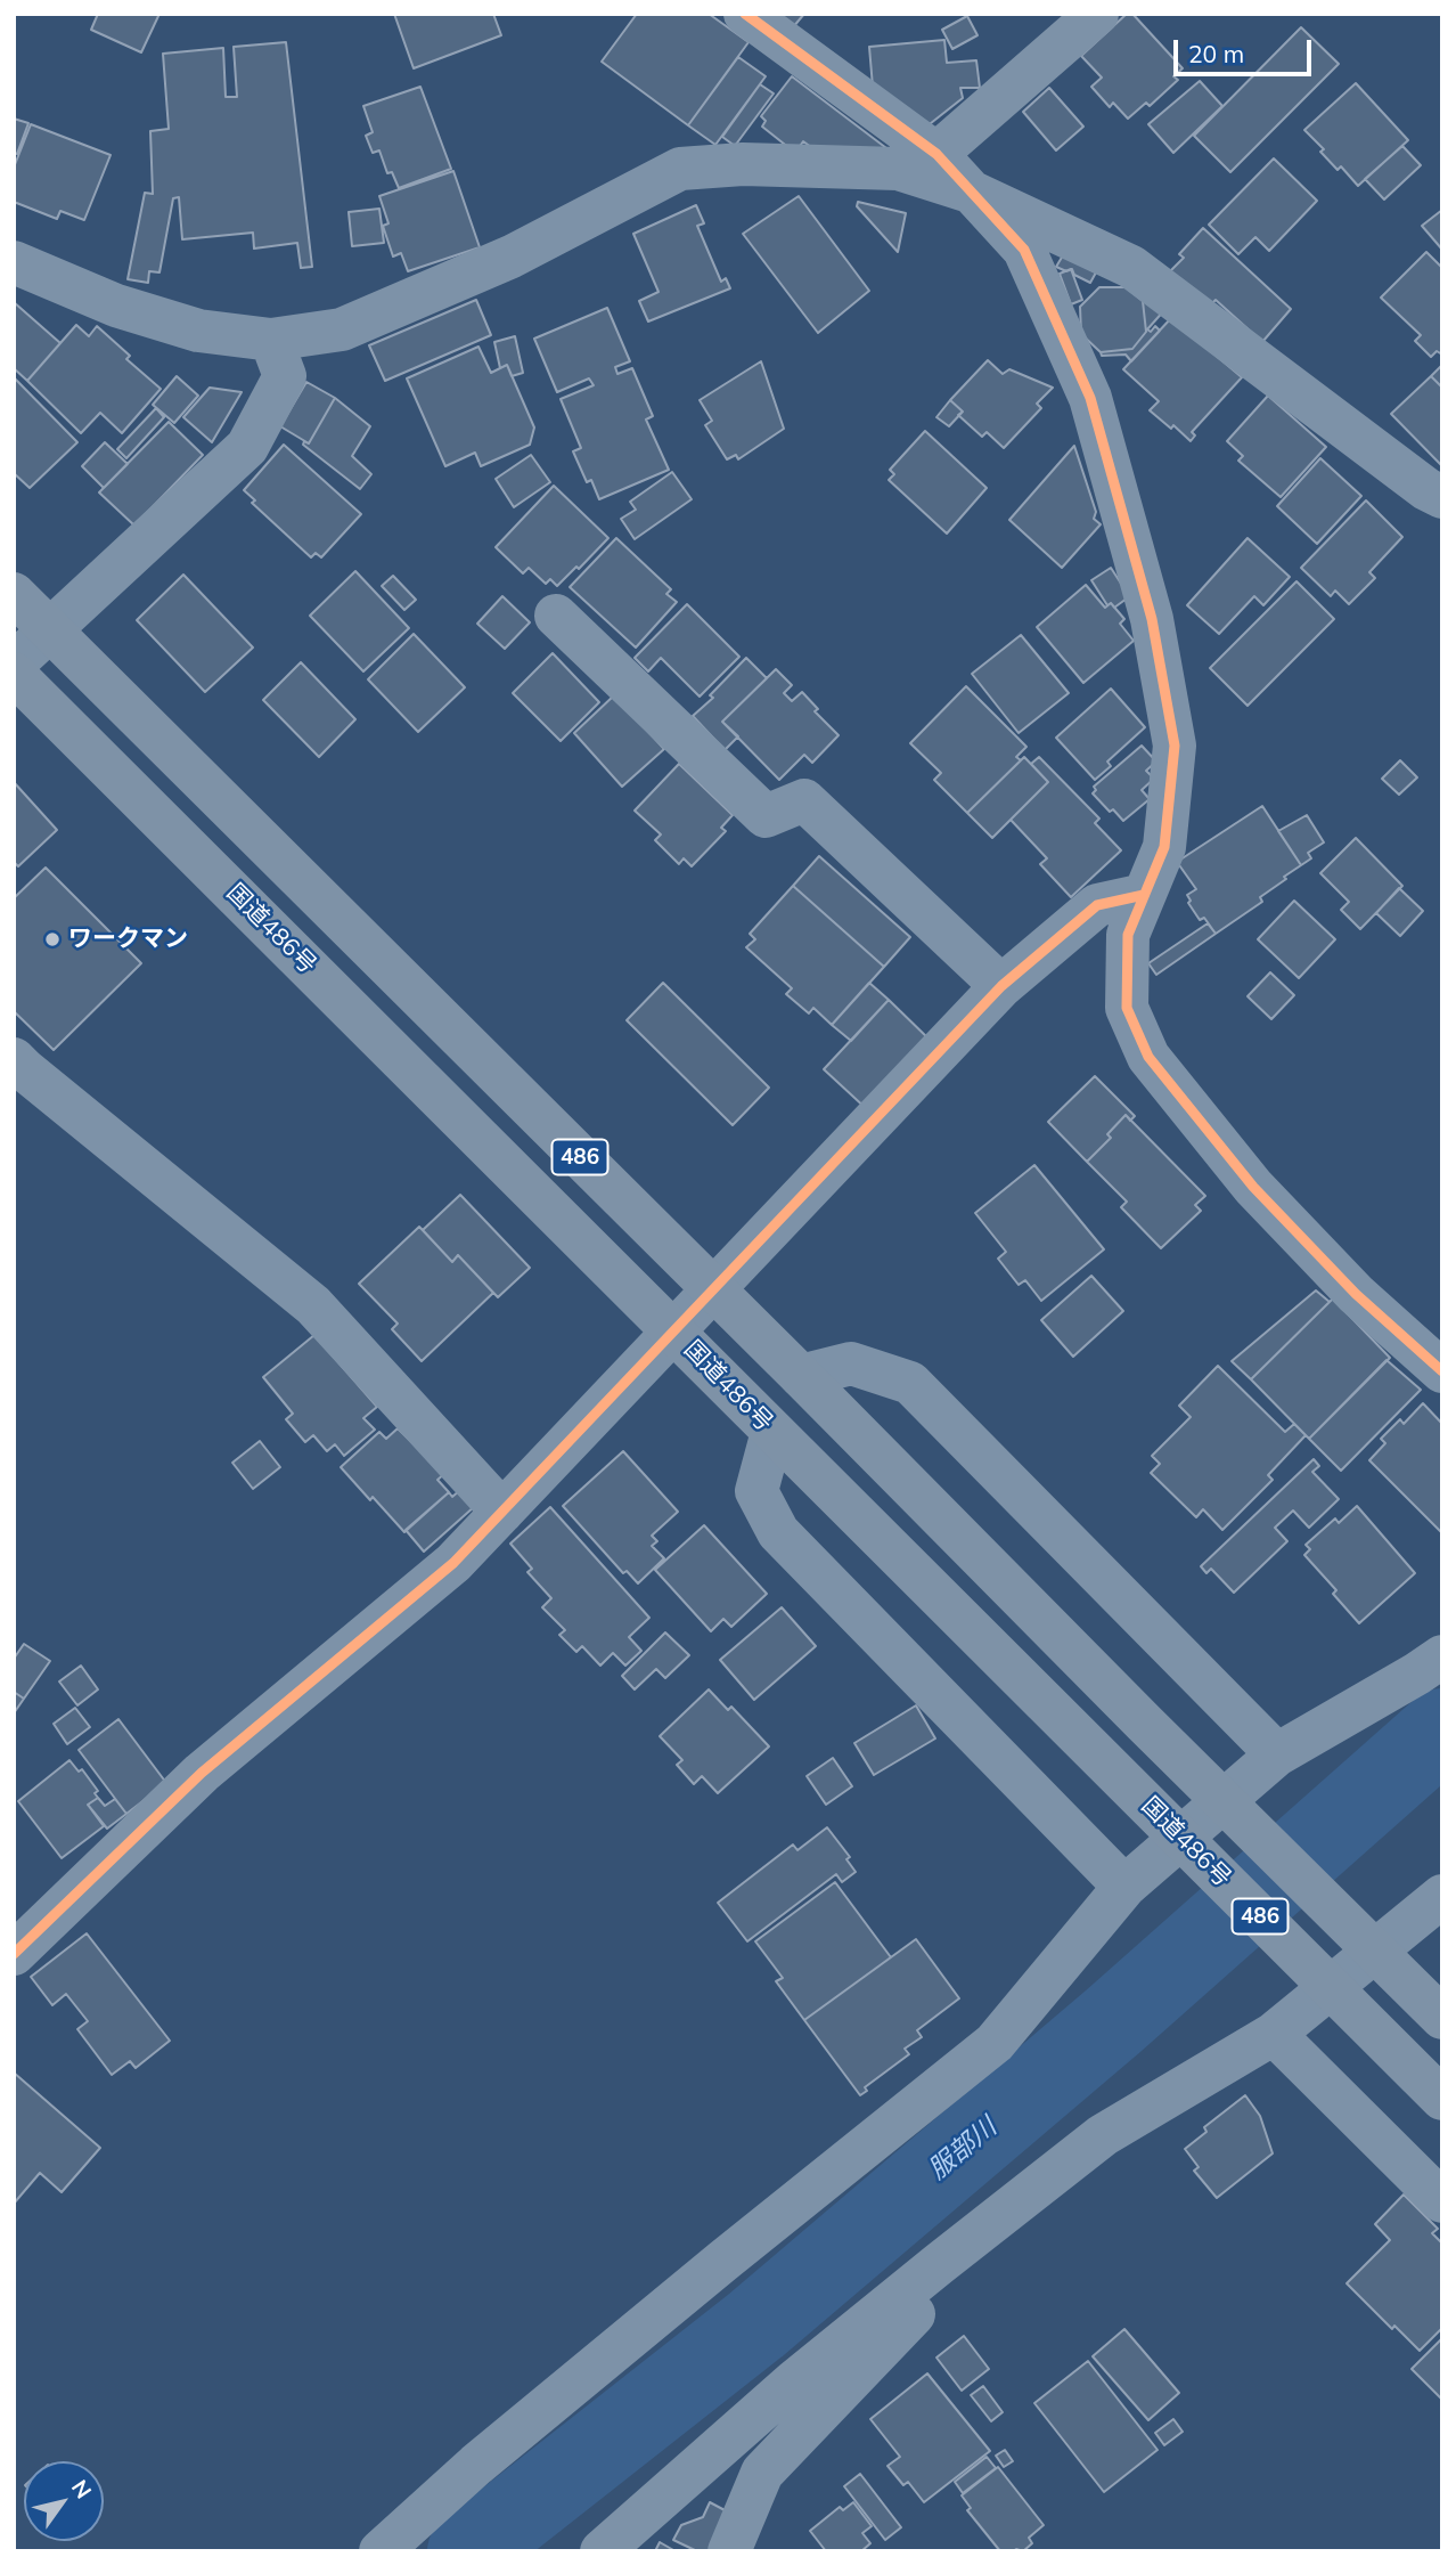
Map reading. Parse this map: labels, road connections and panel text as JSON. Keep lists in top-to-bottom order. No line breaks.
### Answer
{"streets":{"highway":["国道486号","486"]},"water":["服部川"],"places":["ワークマン"],"scale_bar":"20 m","north":"top right"}
